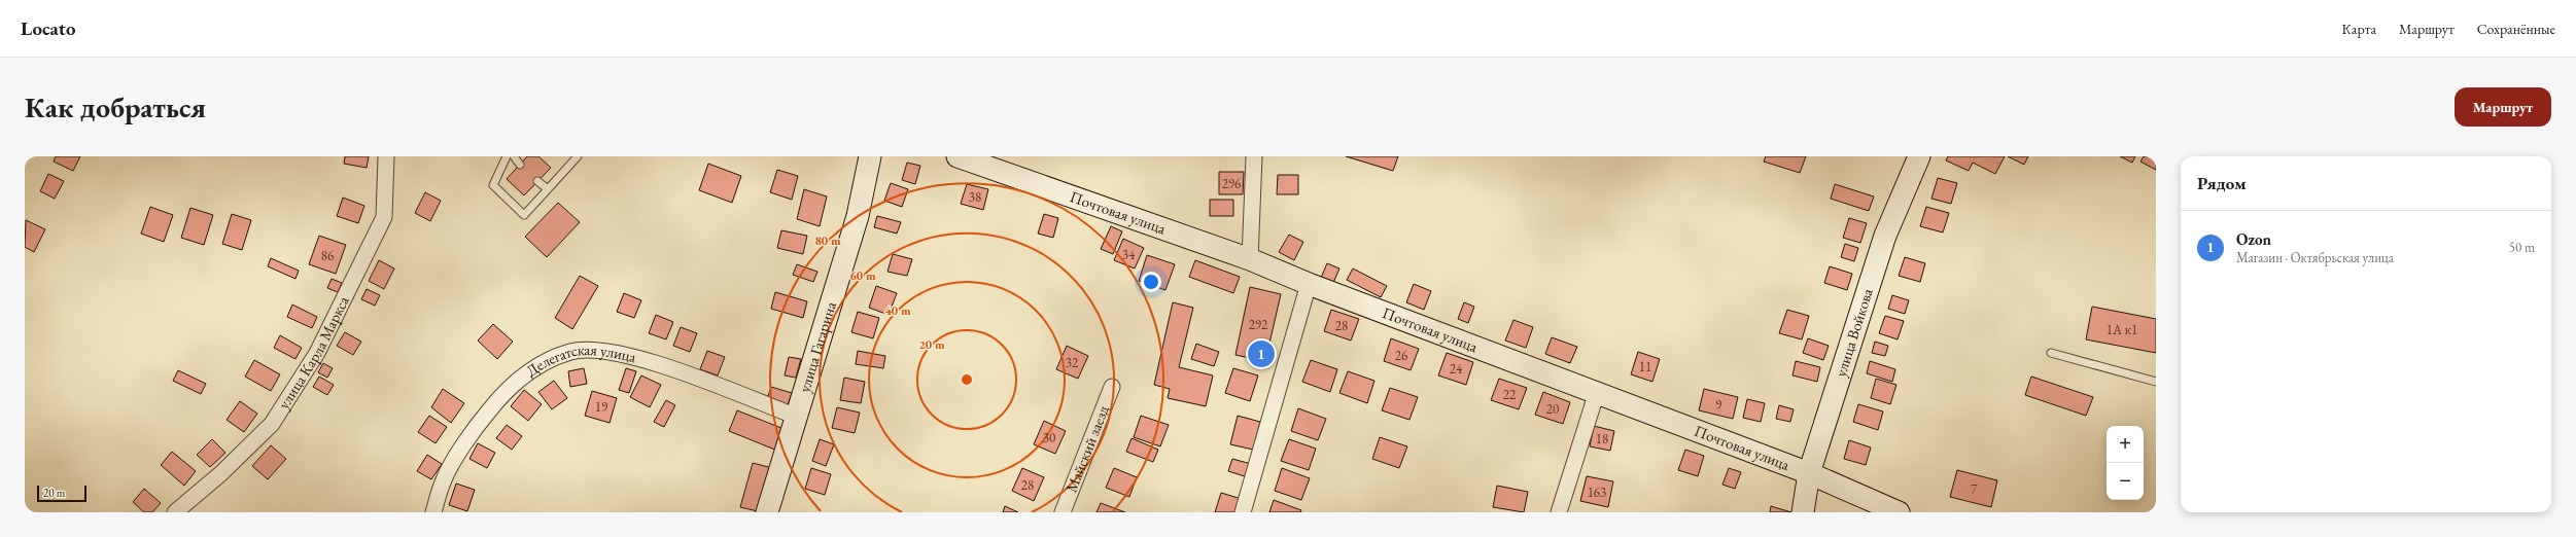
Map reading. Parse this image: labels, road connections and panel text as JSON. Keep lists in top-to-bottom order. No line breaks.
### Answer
{"streets":{"main road":["Почтовая улица","улица Войкова","улица Гагарина"],"street":["улица Карла Маркса","Делегатская улица","Майский заезд"]},"crossings":[["Почтовая улица","улица Войкова"],["улица Гагарина","Делегатская улица"]],"house_numbers":["296","38","34","86","292","28","1А к1","26","32","11","24","22","9","19","20","30","18","28","7","163"],"scale_bar":"20 m","page":{"header":"Locato","nav":["Карта","Маршрут","Сохранённые"],"buttons":"Маршрут","title":"Как добраться","heading":"Рядом","list":[{"mark":"1","name":"Ozon","note":"Магазин · Октябрьская улица","value":"50 m"}],"pins":"1","map_buttons":["+","−"],"scale":"20 m"},"rings":["80 m","60 m","40 m","20 m"]}
